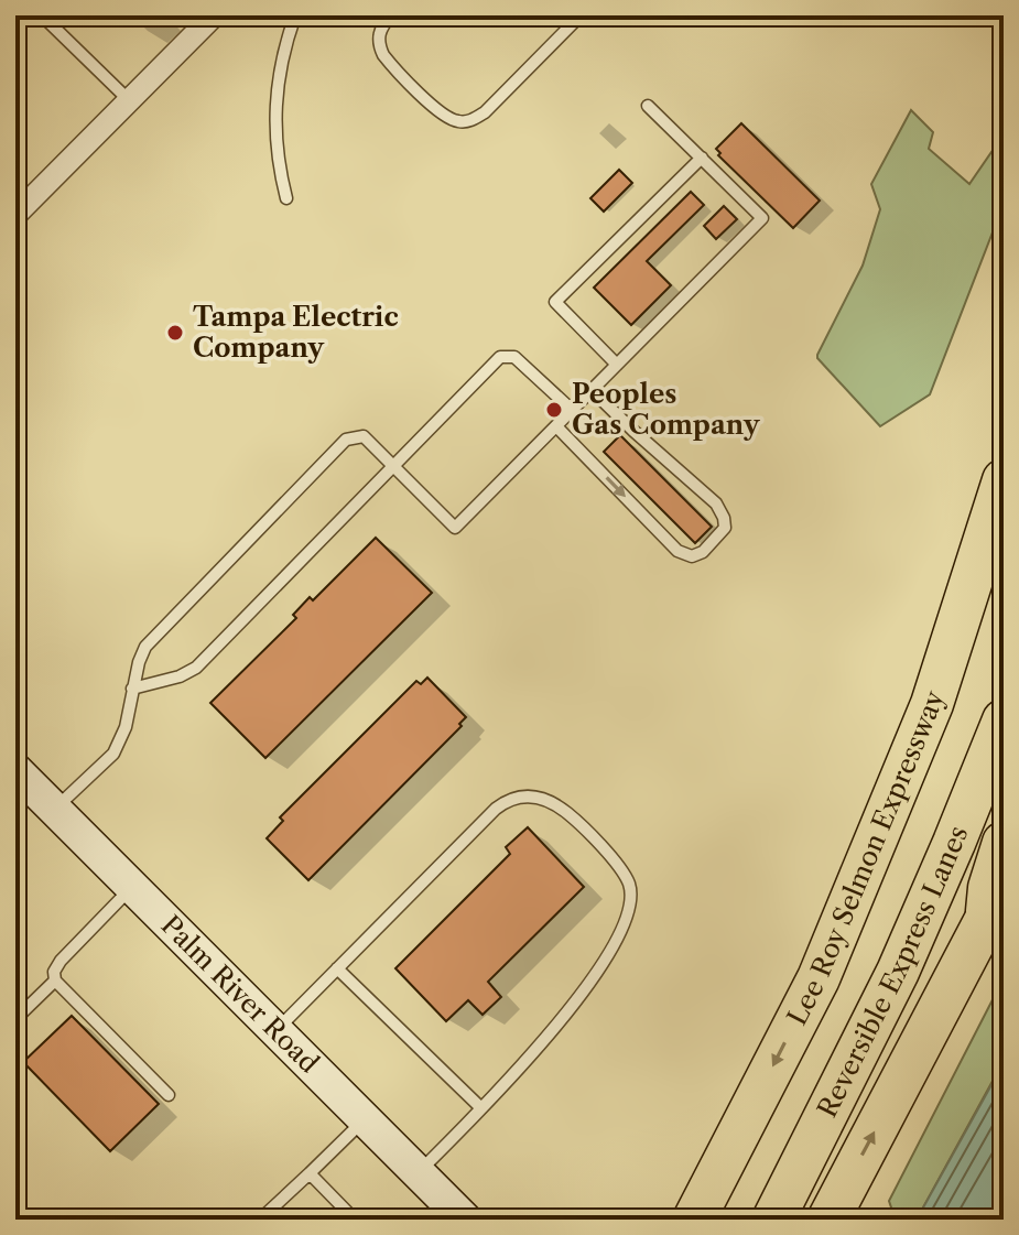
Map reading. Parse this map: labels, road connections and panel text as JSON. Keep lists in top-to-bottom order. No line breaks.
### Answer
{"streets":{"highway":["Lee Roy Selmon Expressway","Reversible Express Lanes"],"street":["Palm River Road"]},"places":["Tampa Electric Company","Peoples Gas Company"]}
